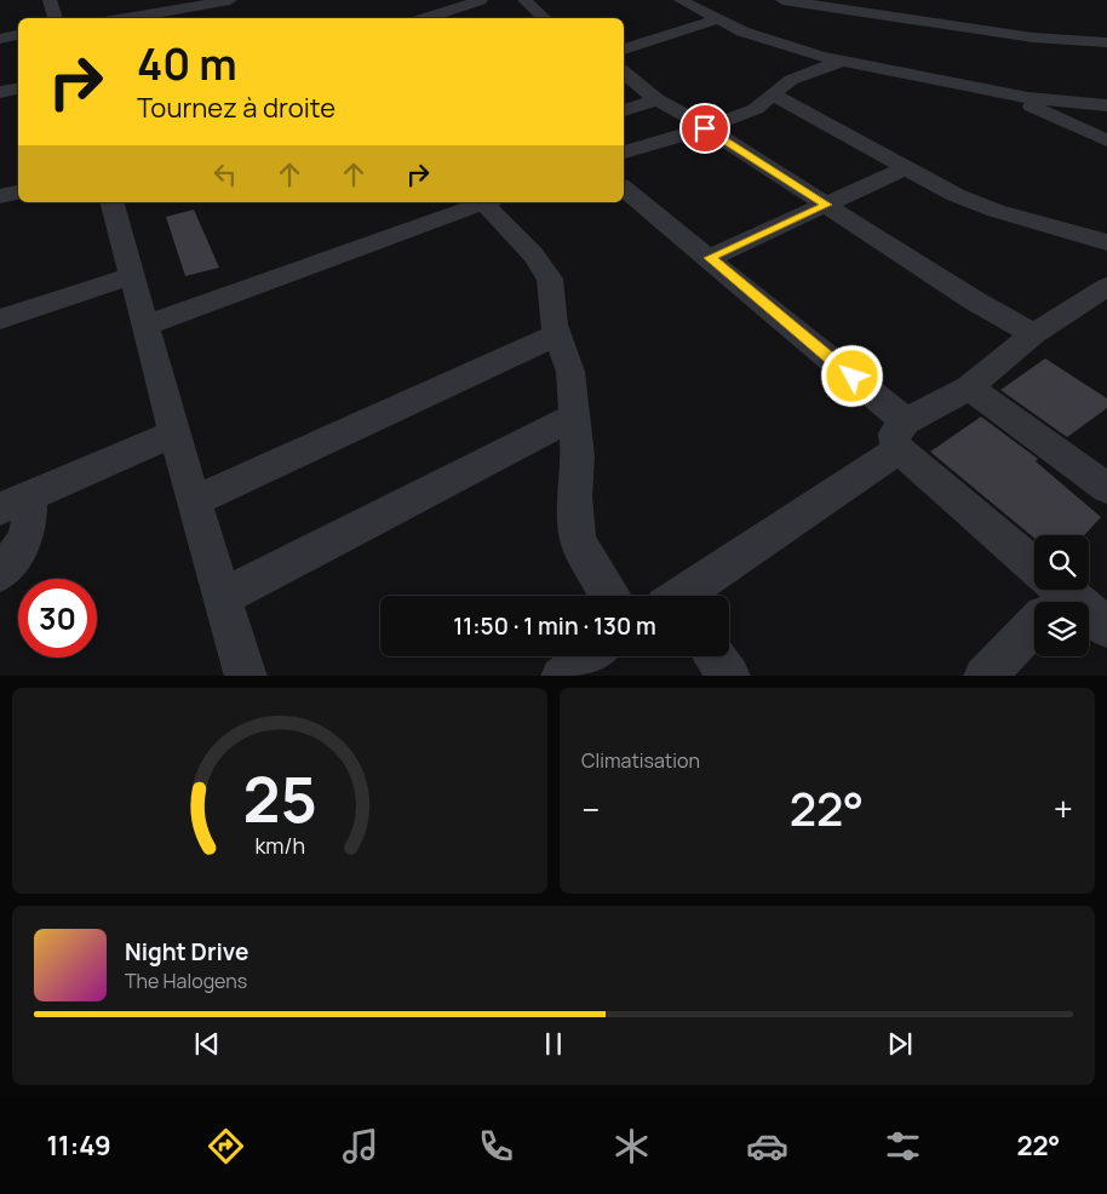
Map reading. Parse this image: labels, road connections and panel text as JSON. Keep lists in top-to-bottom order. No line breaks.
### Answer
{"page":{"turn":["40 m","Tournez à droite"],"limit":"30","trip":"11:50 · 1 min · 130 m","tile":"Climatisation","heat":["−","22°","+"],"song":["Night Drive","The Halogens"],"tabs":["11:49","22°"],"gauge":["25","km/h"]}}
